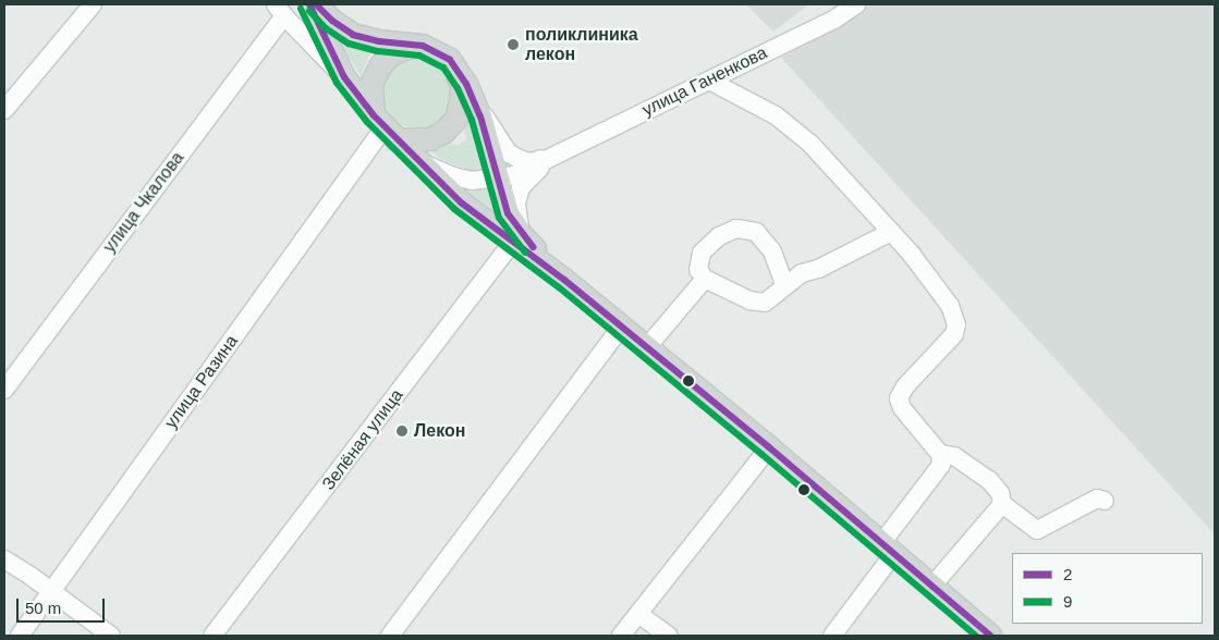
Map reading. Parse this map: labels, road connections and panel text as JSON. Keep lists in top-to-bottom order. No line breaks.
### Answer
{"streets":{"street":["улица Ганенкова","улица Чкалова","улица Разина","Зелёная улица"]},"places":["поликлиника лекон","Лекон"],"lines":["transit line 2","transit line 9"],"legend":["2","9"],"scale_bar":"50 m"}
